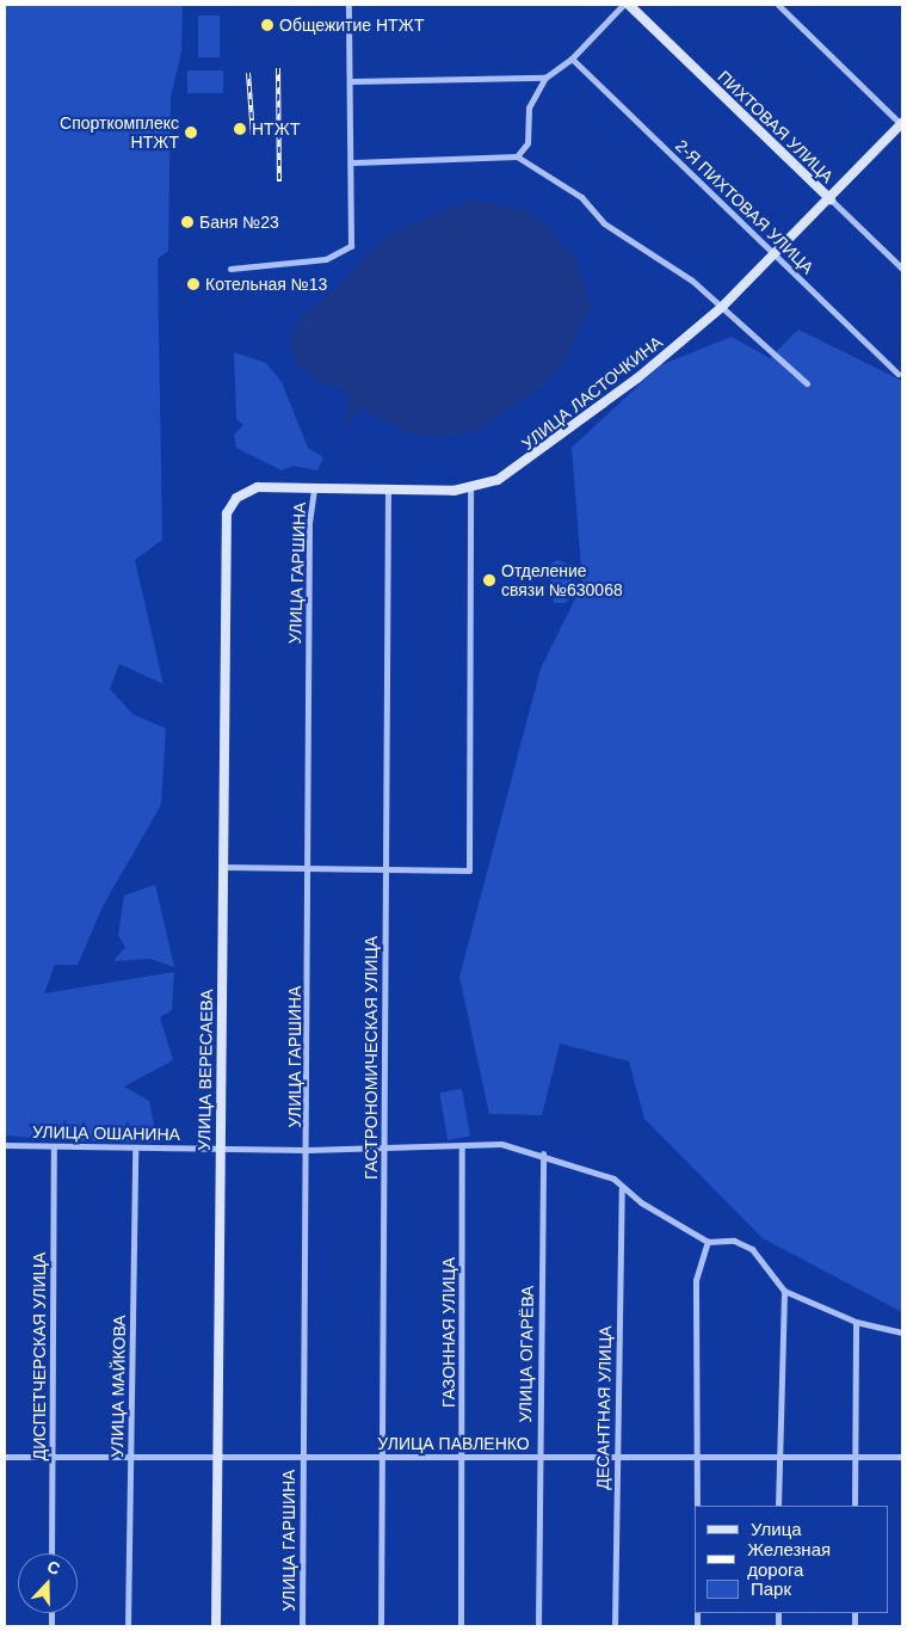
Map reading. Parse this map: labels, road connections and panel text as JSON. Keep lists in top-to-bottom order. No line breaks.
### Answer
{"streets":{"street":["ПИХТОВАЯ УЛИЦА","2-Я ПИХТОВАЯ УЛИЦА","УЛИЦА ЛАСТОЧКИНА","УЛИЦА ГАРШИНА","ГАСТРОНОМИЧЕСКАЯ УЛИЦА","УЛИЦА ВЕРЕСАЕВА","УЛИЦА ОШАНИНА","ГАЗОННАЯ УЛИЦА","УЛИЦА ОГАРЁВА","ДИСПЕТЧЕРСКАЯ УЛИЦА","УЛИЦА МАЙКОВА","ДЕСАНТНАЯ УЛИЦА","УЛИЦА ПАВЛЕНКО"]},"crossings":[["ПИХТОВАЯ УЛИЦА","УЛИЦА ЛАСТОЧКИНА"],["2-Я ПИХТОВАЯ УЛИЦА","УЛИЦА ЛАСТОЧКИНА"],["УЛИЦА ЛАСТОЧКИНА","УЛИЦА ГАРШИНА"],["УЛИЦА ЛАСТОЧКИНА","ГАСТРОНОМИЧЕСКАЯ УЛИЦА"],["УЛИЦА ЛАСТОЧКИНА","УЛИЦА ВЕРЕСАЕВА"],["УЛИЦА ГАРШИНА","УЛИЦА ОШАНИНА"],["УЛИЦА ГАРШИНА","УЛИЦА ПАВЛЕНКО"],["ГАСТРОНОМИЧЕСКАЯ УЛИЦА","УЛИЦА ОШАНИНА"],["ГАСТРОНОМИЧЕСКАЯ УЛИЦА","УЛИЦА ПАВЛЕНКО"],["УЛИЦА ВЕРЕСАЕВА","УЛИЦА ОШАНИНА"],["УЛИЦА ВЕРЕСАЕВА","УЛИЦА ПАВЛЕНКО"],["УЛИЦА ОШАНИНА","ГАЗОННАЯ УЛИЦА"],["УЛИЦА ОШАНИНА","УЛИЦА ОГАРЁВА"],["УЛИЦА ОШАНИНА","ДИСПЕТЧЕРСКАЯ УЛИЦА"],["УЛИЦА ОШАНИНА","УЛИЦА МАЙКОВА"],["УЛИЦА ОШАНИНА","ДЕСАНТНАЯ УЛИЦА"],["ГАЗОННАЯ УЛИЦА","УЛИЦА ПАВЛЕНКО"],["УЛИЦА ОГАРЁВА","УЛИЦА ПАВЛЕНКО"],["ДИСПЕТЧЕРСКАЯ УЛИЦА","УЛИЦА ПАВЛЕНКО"],["УЛИЦА МАЙКОВА","УЛИЦА ПАВЛЕНКО"],["ДЕСАНТНАЯ УЛИЦА","УЛИЦА ПАВЛЕНКО"]],"places":["Общежитие НТЖТ","НТЖТ","Спорткомплекс НТЖТ","Баня №23","Котельная №13","Отделение связи №630068"],"legend":["Улица","Железная дорога","Парк"],"north":"top"}
